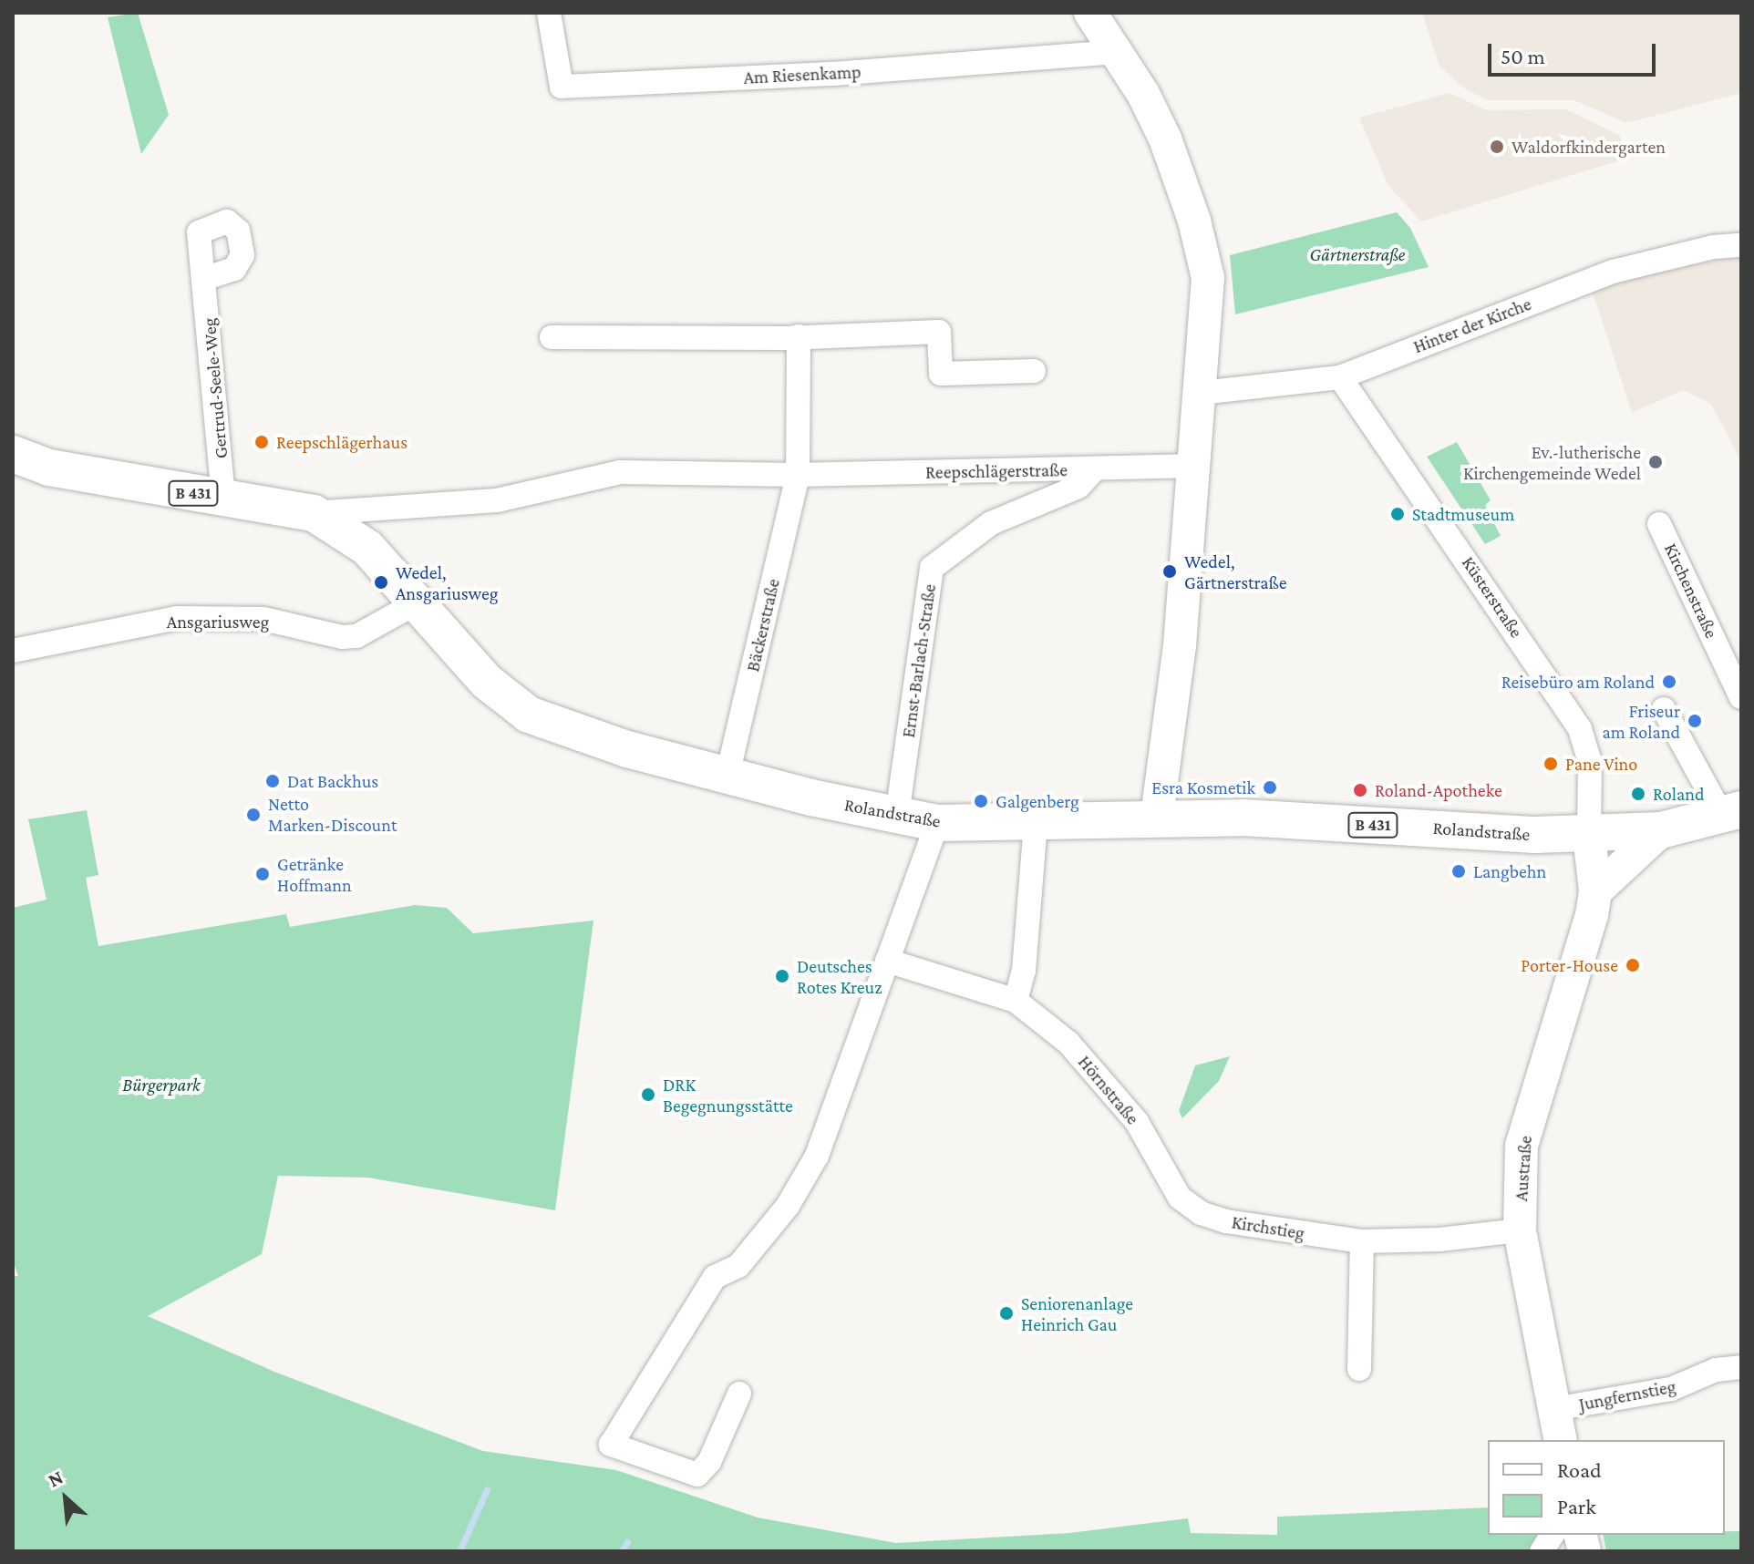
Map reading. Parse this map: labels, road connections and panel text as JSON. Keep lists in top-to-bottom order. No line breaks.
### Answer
{"streets":{"main road":["B 431","Rolandstraße"],"street":["Am Riesenkamp","Hinter der Kirche","Gertrud-Seele-Weg","Reepschlägerstraße","Kirchenstraße","Küsterstraße","Ansgariusweg","Bäckerstraße","Ernst-Barlach-Straße","Hörnstraße","Austraße","Kirchstieg","Jungfernstieg"]},"crossings":[["Hinter der Kirche","Küsterstraße"],["Gertrud-Seele-Weg","B 431"],["Reepschlägerstraße","B 431"],["Reepschlägerstraße","Bäckerstraße"],["Reepschlägerstraße","Ernst-Barlach-Straße"],["Reepschlägerstraße","Rolandstraße"],["B 431","Küsterstraße"],["B 431","Rolandstraße"],["B 431","Austraße"],["Küsterstraße","Rolandstraße"],["Küsterstraße","Austraße"],["Ansgariusweg","Rolandstraße"],["Bäckerstraße","Rolandstraße"],["Ernst-Barlach-Straße","Rolandstraße"],["Rolandstraße","Austraße"],["Hörnstraße","Kirchstieg"],["Austraße","Kirchstieg"],["Austraße","Jungfernstieg"]],"parks":["Gärtnerstraße","Bürgerpark"],"places":["Waldorfkindergarten","Reepschlägerhaus","Ev.-lutherische Kirchengemeinde Wedel","Stadtmuseum","Wedel, Gärtnerstraße","Wedel, Ansgariusweg","Reisebüro am Roland","Friseur am Roland","Pane Vino","Dat Backhus","Esra Kosmetik","Roland-Apotheke","Roland","Galgenberg","Netto Marken-Discount","Langbehn","Getränke Hoffmann","Porter-House","Deutsches Rotes Kreuz","DRK Begegnungsstätte","Seniorenanlage Heinrich Gau"],"legend":["Road","Park"],"scale_bar":"50 m","north":"top left"}
